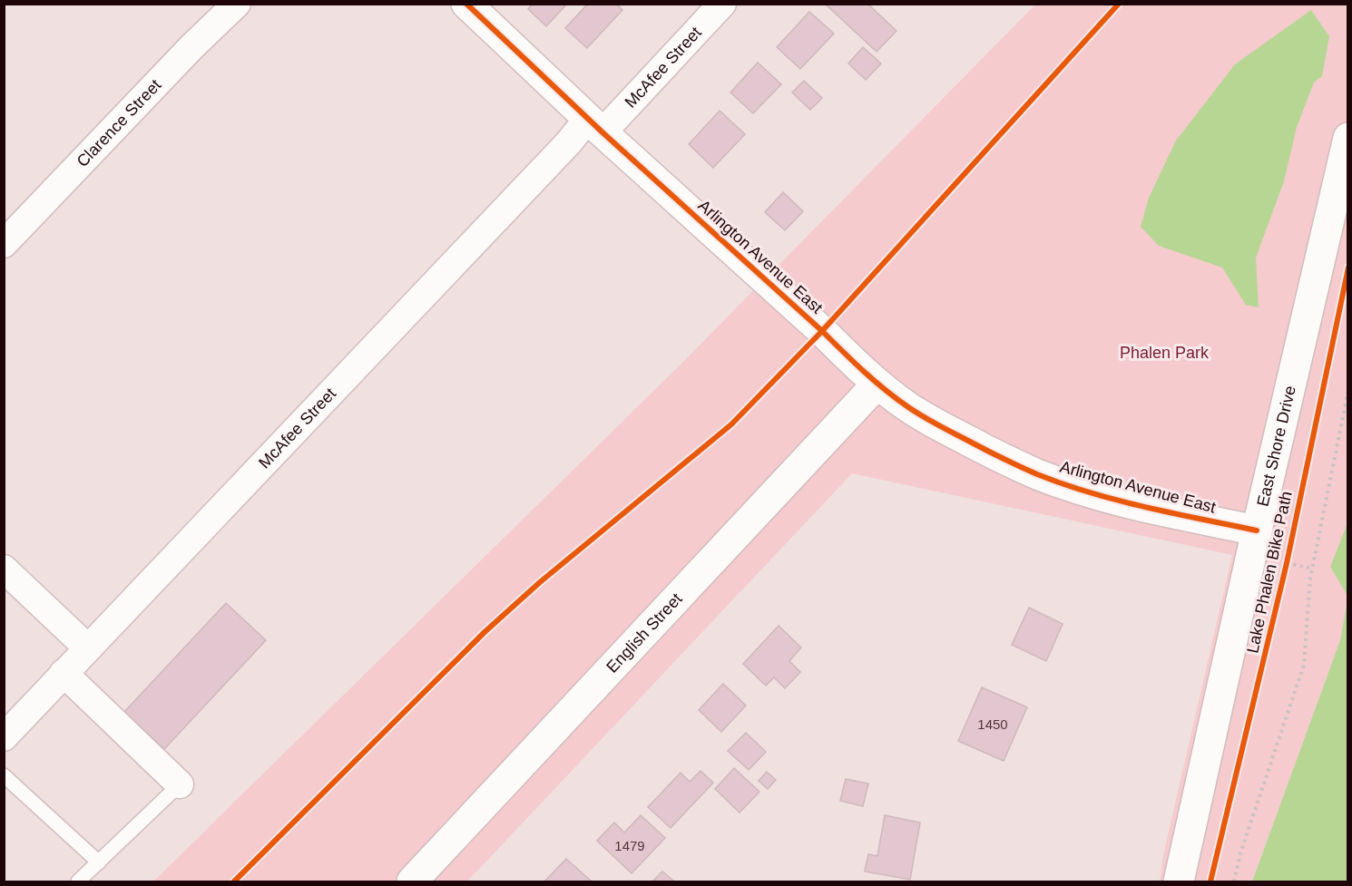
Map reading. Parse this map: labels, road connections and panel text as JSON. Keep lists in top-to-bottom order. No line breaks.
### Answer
{"streets":{"street":["McAfee Street","Clarence Street","Arlington Avenue East","East Shore Drive","English Street"],"cycle path":["Lake Phalen Bike Path"]},"crossings":[["McAfee Street","Arlington Avenue East"],["Arlington Avenue East","East Shore Drive"],["Arlington Avenue East","English Street"]],"parks":["Phalen Park"],"house_numbers":["1450","1479"]}
